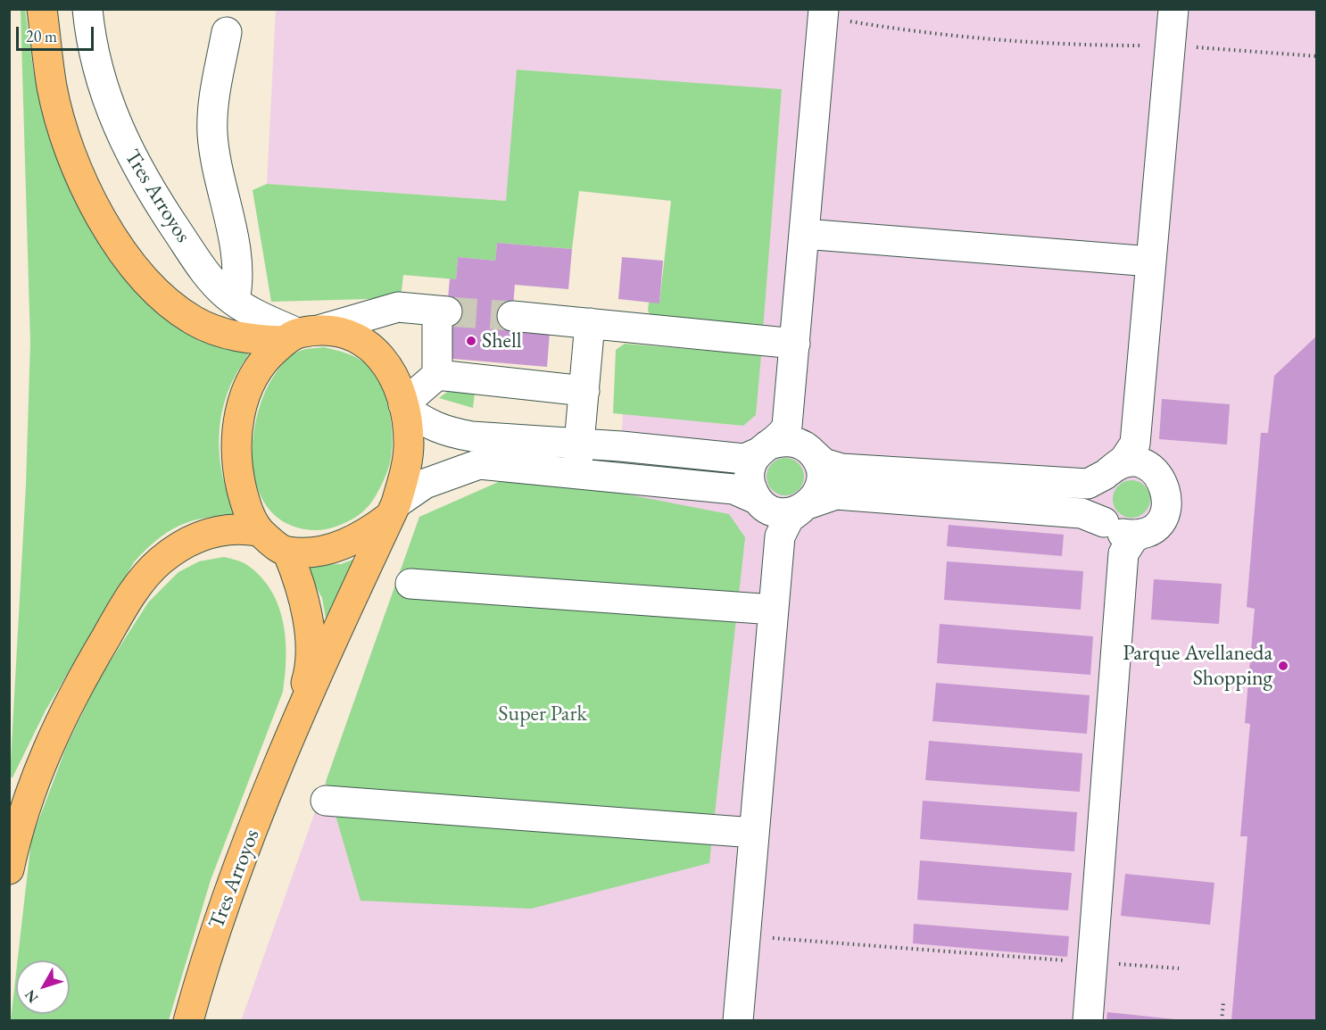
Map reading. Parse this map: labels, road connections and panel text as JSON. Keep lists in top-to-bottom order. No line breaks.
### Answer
{"streets":{"main road":["Tres Arroyos"]},"parks":["Super Park"],"places":["Shell","Parque Avellaneda Shopping"],"scale_bar":"20 m","north":"bottom left"}
